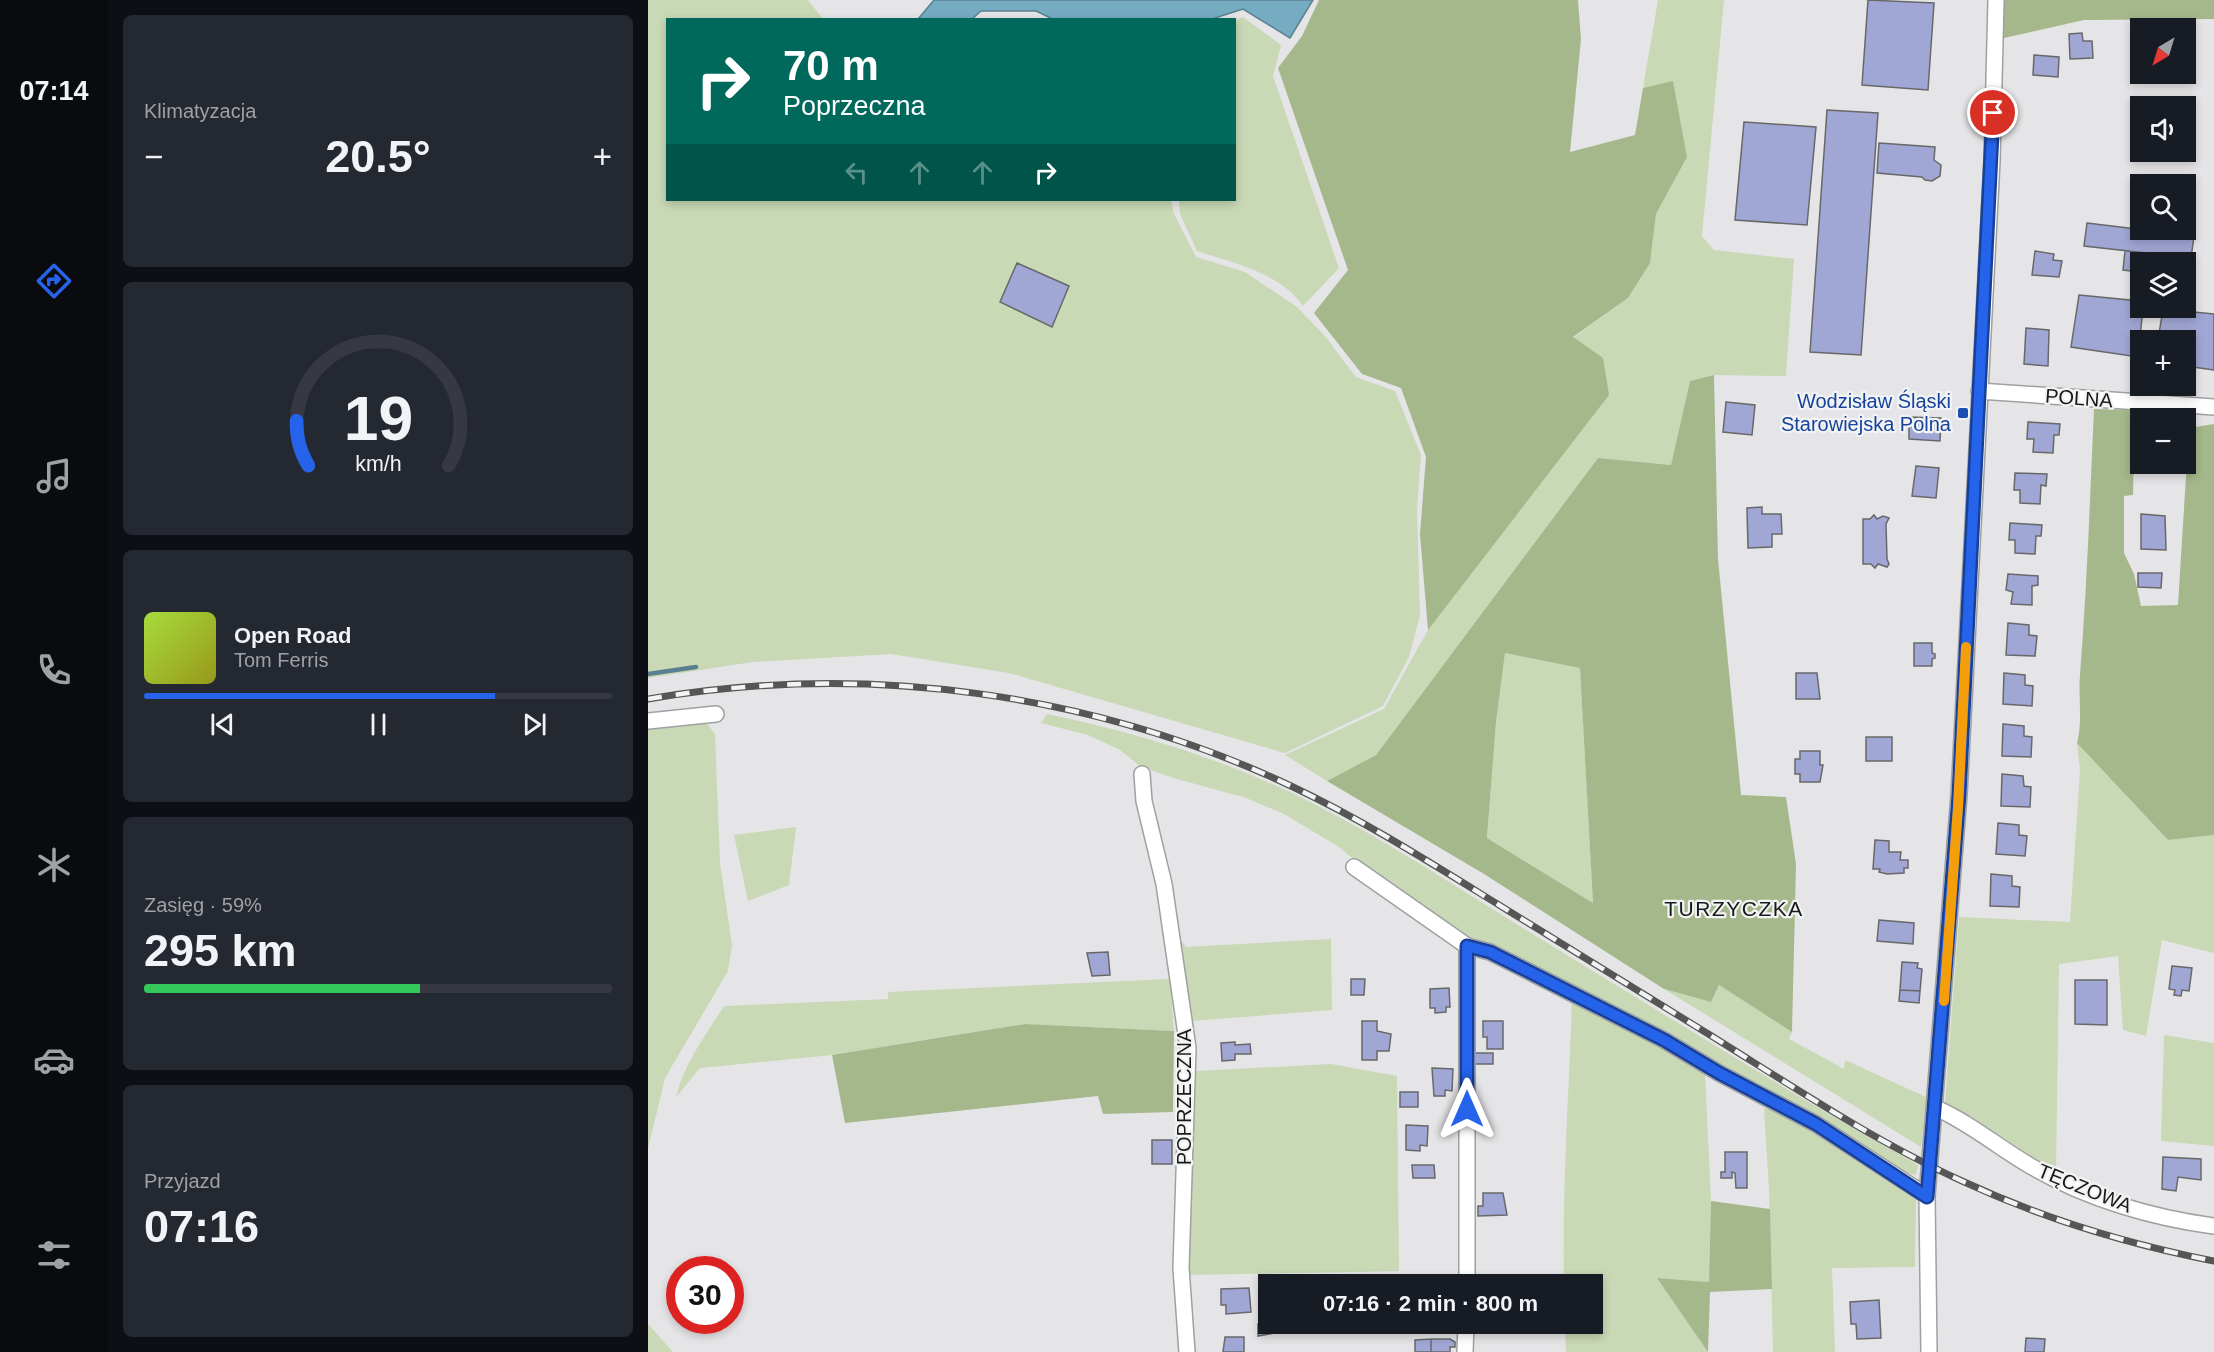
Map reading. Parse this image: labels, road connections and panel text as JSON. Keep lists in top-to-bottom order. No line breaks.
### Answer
{"streets":{"street":["POLNA","POPRZECZNA","TĘCZOWA"]},"districts":["TURZYCZKA"],"places":{"transit":["Wodzisław Śląski Starowiejska Polna"]},"north":"bottom left","page":{"tabs":"07:14","tile":["Klimatyzacja",["Zasięg · 59%","295 km"],["Przyjazd","07:16"]],"map_buttons":["+","−"],"turn":["70 m","Poprzeczna"],"heat":["−","20.5°","+"],"song":["Open Road","Tom Ferris"],"limit":"30","trip":"07:16 · 2 min · 800 m","gauge":["19","km/h"]}}
